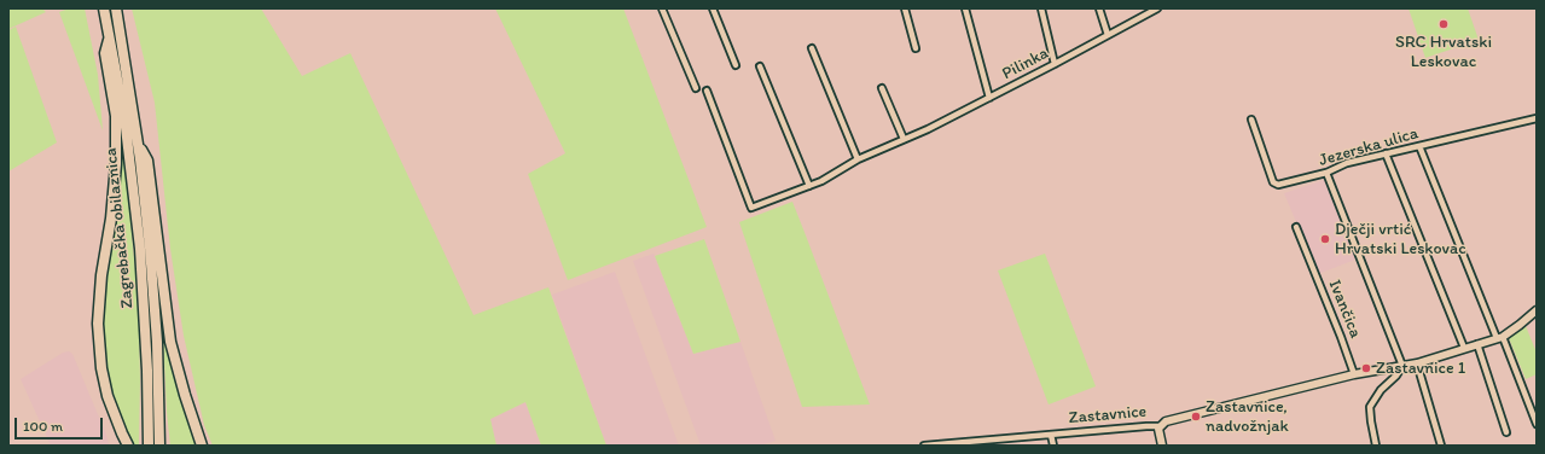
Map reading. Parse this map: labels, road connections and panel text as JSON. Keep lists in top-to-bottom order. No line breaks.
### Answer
{"streets":{"highway":["Zagrebačka obilaznica"],"main road":["Zastavnice"],"street":["Pilinka","Jezerska ulica","Ivančica"]},"crossings":[["Ivančica","Zastavnice"]],"places":["SRC Hrvatski Leskovac","Dječji vrtić Hrvatski Leskovac","Zastavnice 1","Zastavnice, nadvožnjak"],"scale_bar":"100 m"}
